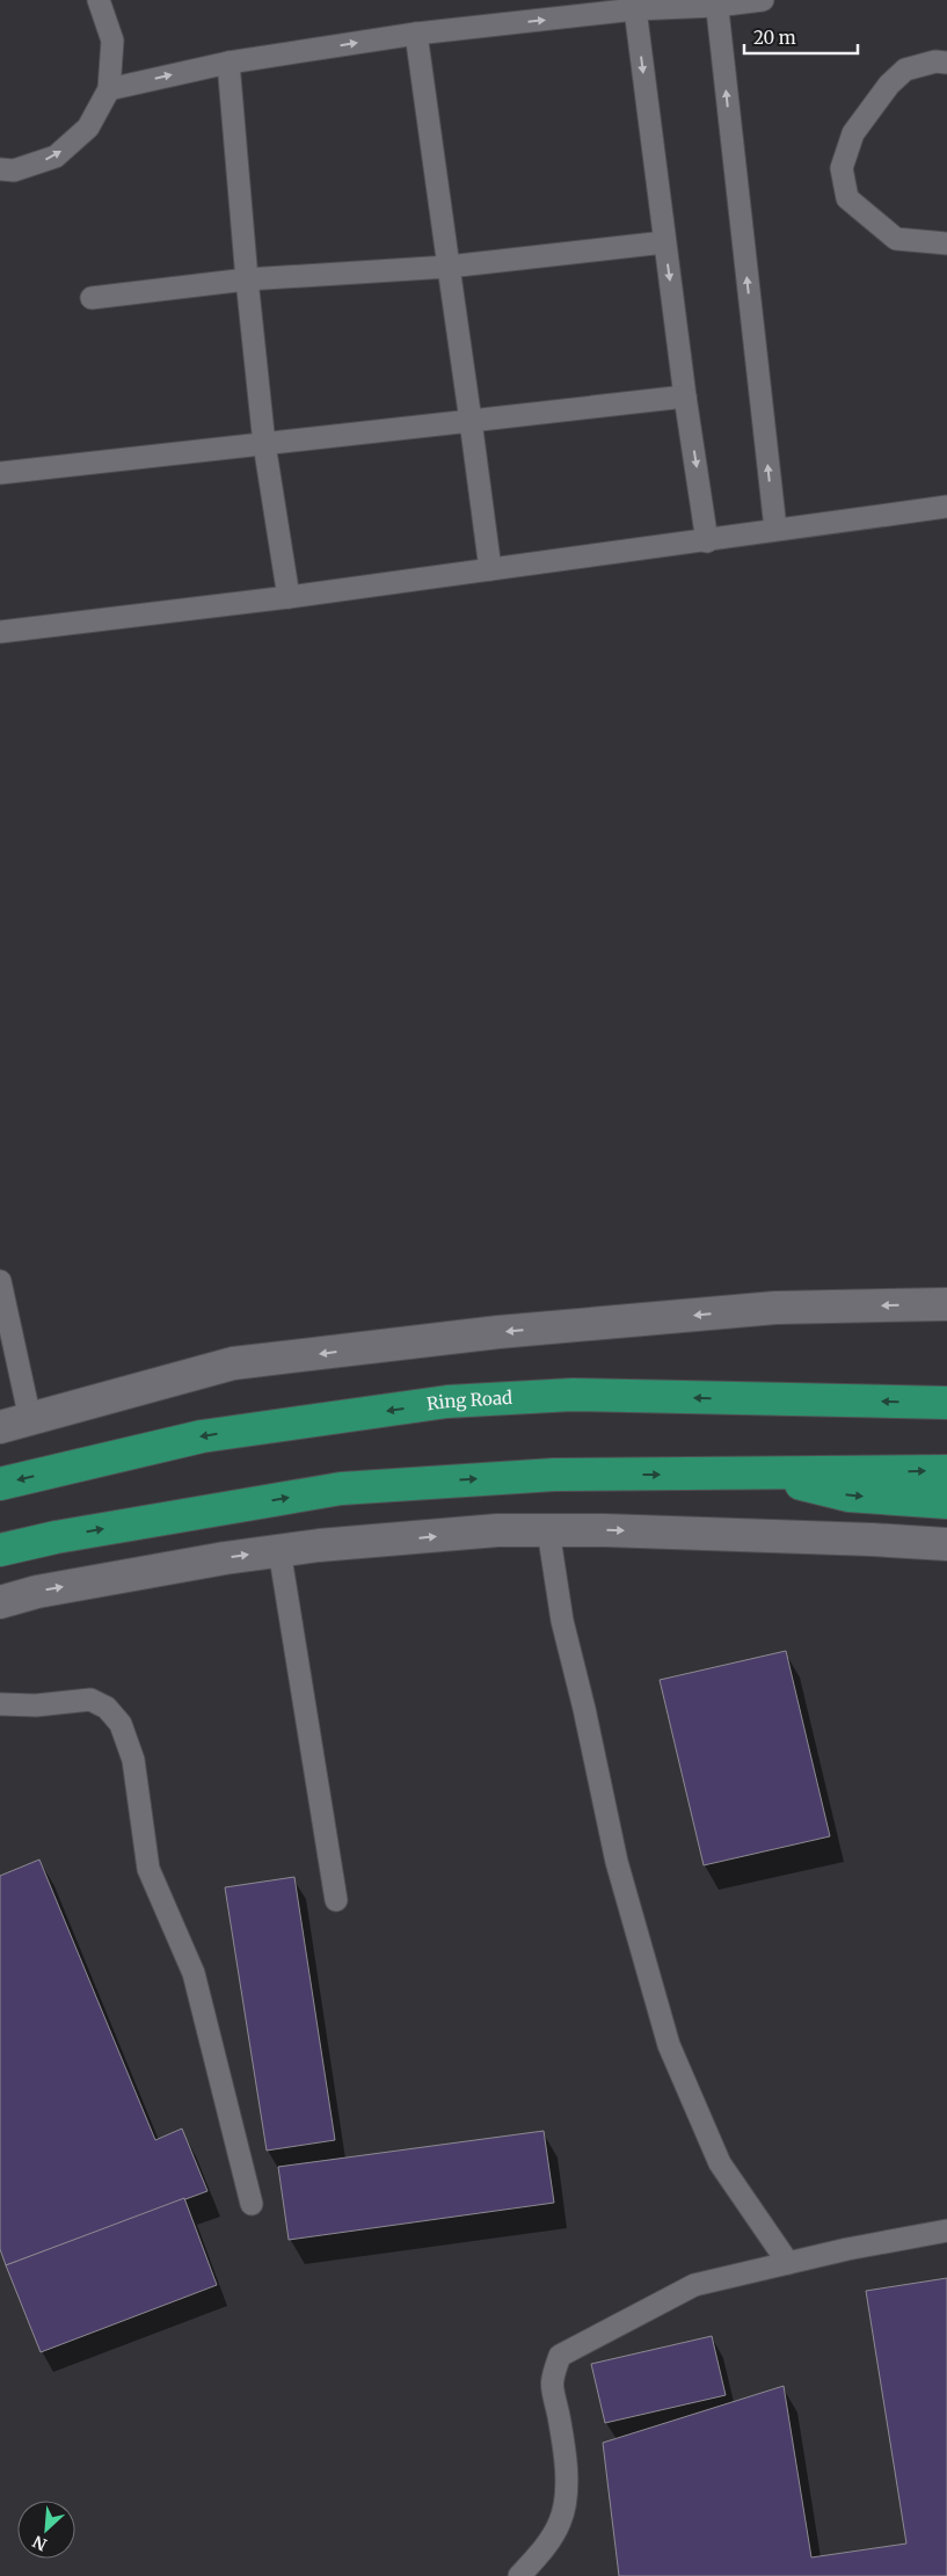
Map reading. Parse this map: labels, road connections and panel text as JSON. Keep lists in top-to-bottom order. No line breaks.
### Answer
{"streets":{"highway":["Ring Road"]},"scale_bar":"20 m","north":"bottom left"}
